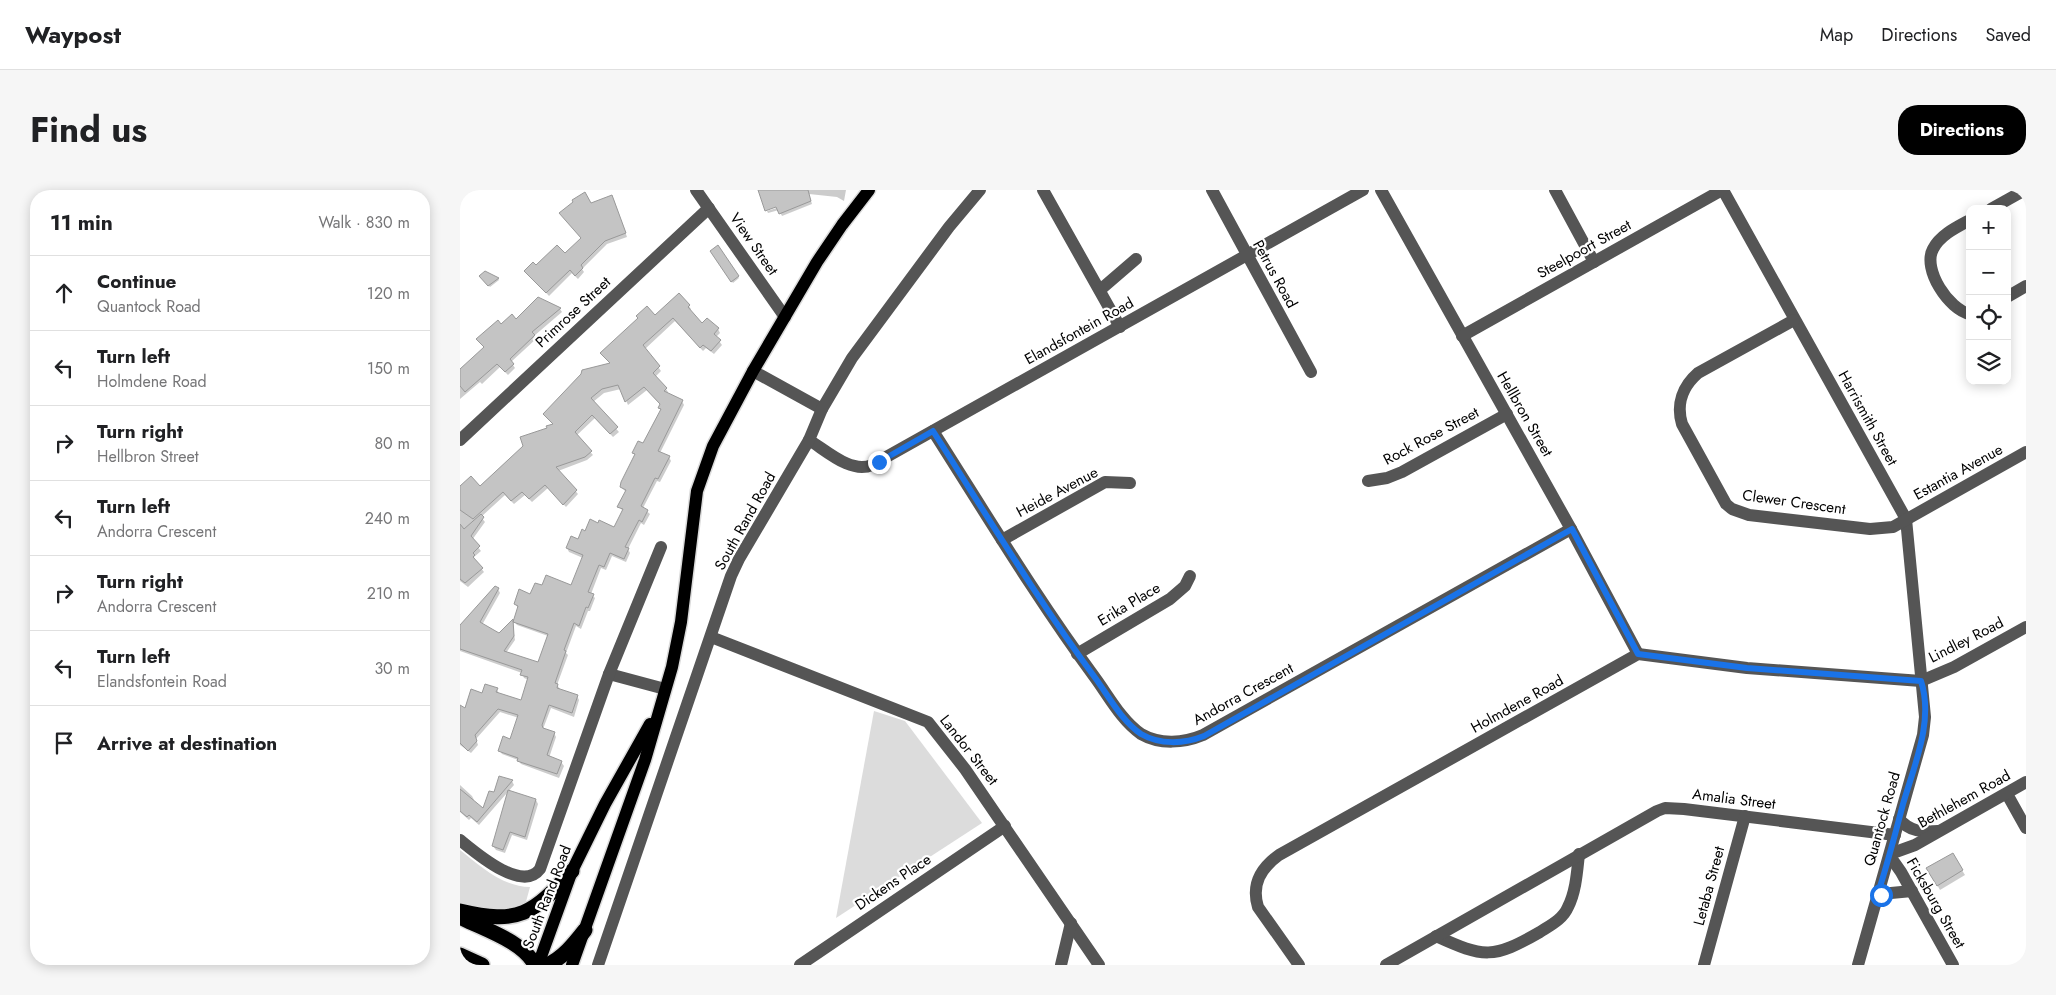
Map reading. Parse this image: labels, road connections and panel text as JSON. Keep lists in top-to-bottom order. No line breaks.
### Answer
{"streets":{"main road":["South Rand Road"],"street":["View Street","Steelpoort Street","Petrus Road","Primrose Street","Elandsfontein Road","Hellbron Street","Harrismith Street","Rock Rose Street","Estantia Avenue","Heide Avenue","Clewer Crescent","Erika Place","Lindley Road","Andorra Crescent","Holmdene Road","Landor Street","Amalia Street","Bethlehem Road","Quantock Road","Dickens Place","Letaba Street","Ficksburg Street"]},"crossings":[["View Street","Primrose Street"],["View Street","South Rand Road"],["Steelpoort Street","Hellbron Street"],["Steelpoort Street","Harrismith Street"],["Petrus Road","Elandsfontein Road"],["Elandsfontein Road","South Rand Road"],["Elandsfontein Road","Andorra Crescent"],["Hellbron Street","Rock Rose Street"],["Hellbron Street","Andorra Crescent"],["Hellbron Street","Holmdene Road"],["Harrismith Street","Estantia Avenue"],["Harrismith Street","Clewer Crescent"],["Harrismith Street","Lindley Road"],["Harrismith Street","Quantock Road"],["Estantia Avenue","Clewer Crescent"],["Heide Avenue","Andorra Crescent"],["South Rand Road","Landor Street"],["Erika Place","Andorra Crescent"],["Lindley Road","Quantock Road"],["Landor Street","Dickens Place"],["Amalia Street","Quantock Road"],["Amalia Street","Letaba Street"],["Bethlehem Road","Quantock Road"],["Bethlehem Road","Ficksburg Street"],["Quantock Road","Ficksburg Street"]],"page":{"header":"Waypost","nav":["Map","Directions","Saved"],"title":"Find us","buttons":"Directions","heading":["11 min","Walk · 830 m"],"map_buttons":["+","−"],"list":[["Continue","Quantock Road","120 m"],["Turn left","Holmdene Road","150 m"],["Turn right","Hellbron Street","80 m"],["Turn left","Andorra Crescent","240 m"],["Turn right","Andorra Crescent","210 m"],["Turn left","Elandsfontein Road","30 m"],"Arrive at destination"]}}
